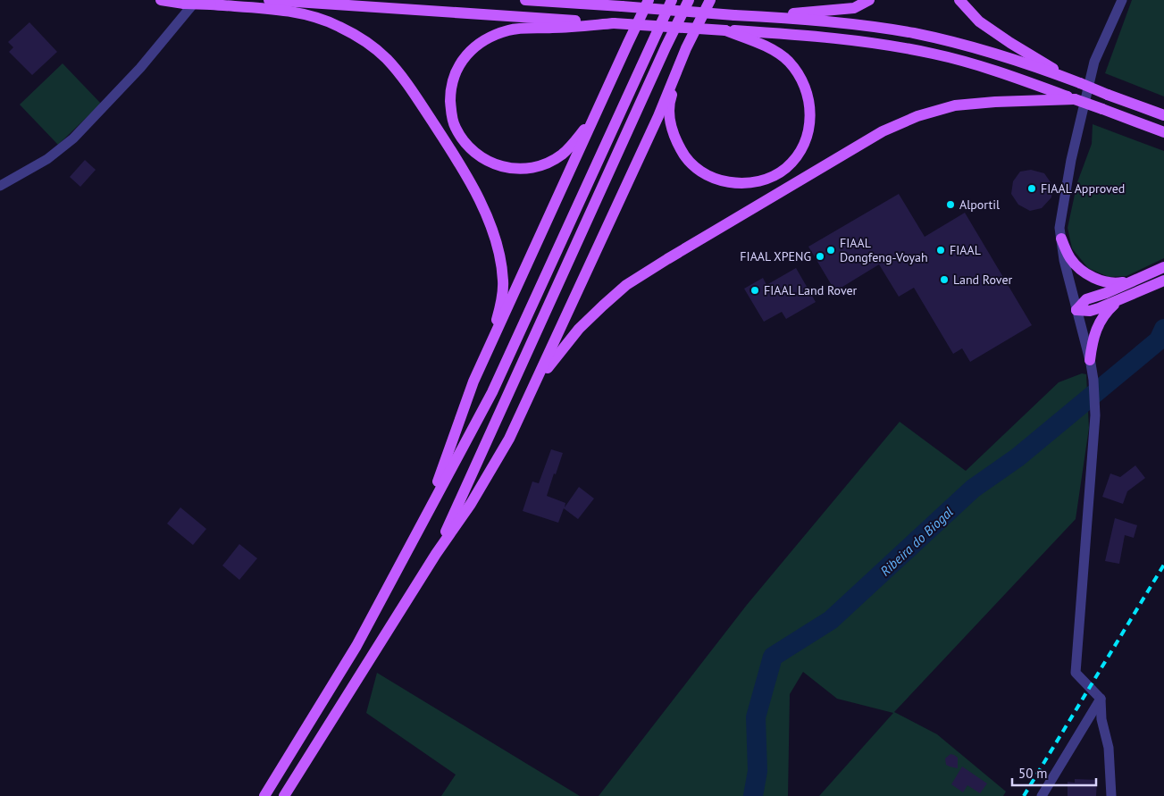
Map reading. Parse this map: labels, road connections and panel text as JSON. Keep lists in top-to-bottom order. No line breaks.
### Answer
{"water":["Ribeira do Biogal"],"places":["FIAAL Approved","Alportil","FIAAL Dongfeng-Voyah","FIAAL","FIAAL XPENG","Land Rover","FIAAL Land Rover"],"scale_bar":"50 m"}
